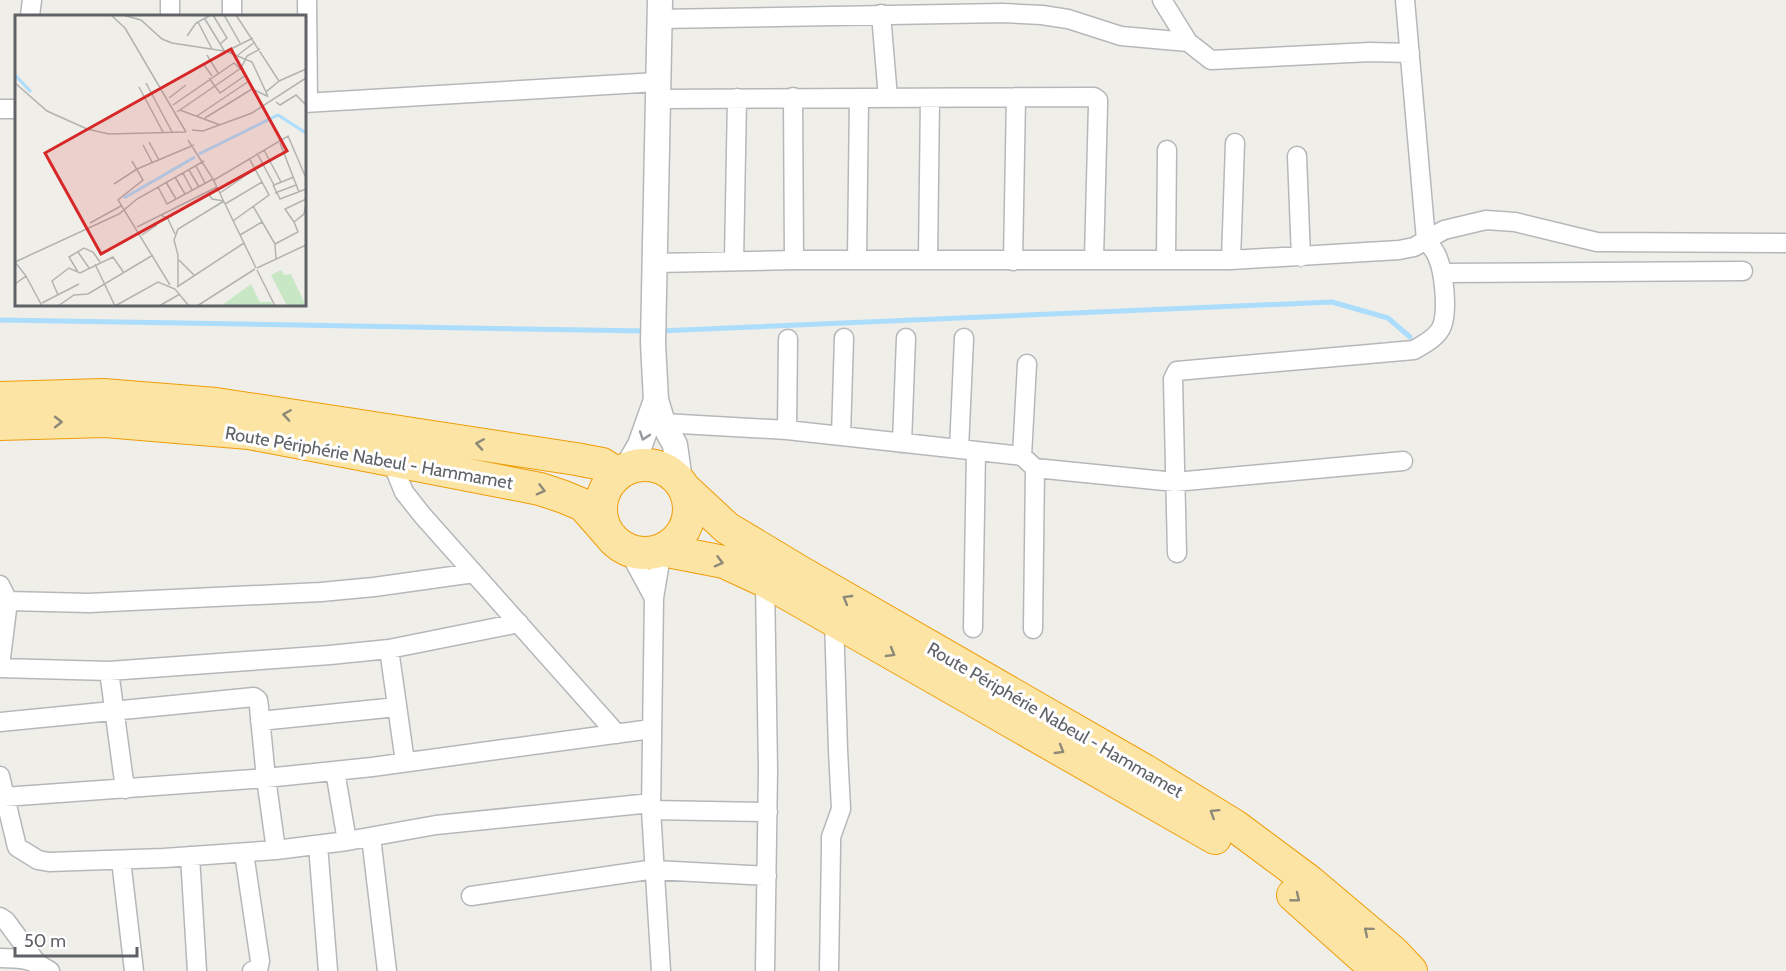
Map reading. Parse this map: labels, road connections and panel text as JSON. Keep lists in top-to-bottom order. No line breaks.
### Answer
{"streets":{"highway":["Route Périphérie Nabeul - Hammamet"]},"scale_bar":"50 m"}
